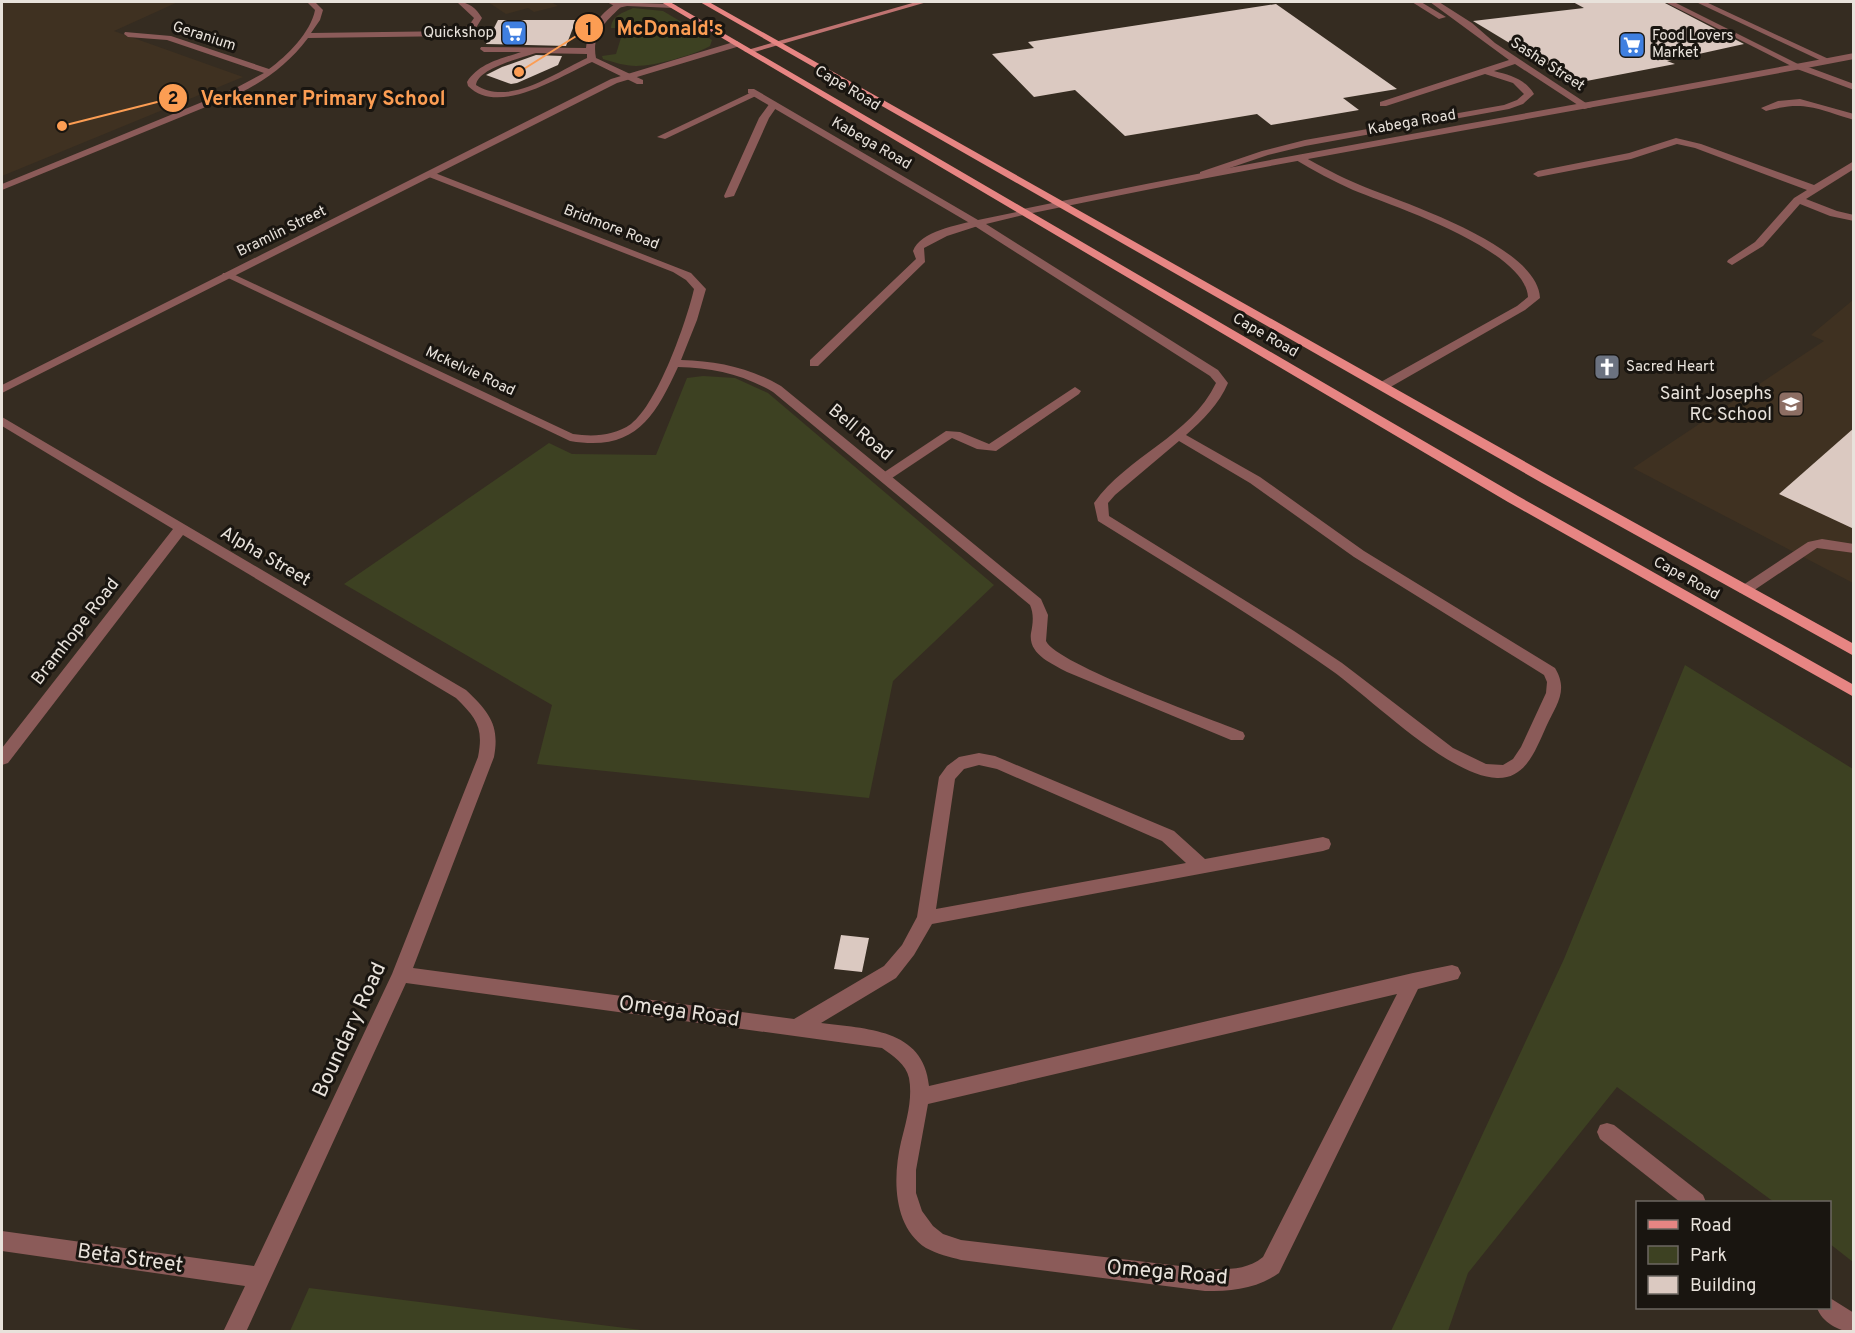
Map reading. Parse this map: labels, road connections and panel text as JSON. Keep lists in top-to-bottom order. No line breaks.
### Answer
{"streets":{"main road":["Cape Road","Bramlin Street"],"street":["Geranium","Sasha Street","Kabega Road","Bridmore Road","Mckelvie Road","Bell Road","Alpha Street","Bramhope Road","Omega Road","Boundary Road","Beta Street"]},"crossings":[["Sasha Street","Kabega Road"],["Cape Road","Kabega Road"],["Cape Road","Bramlin Street"],["Bridmore Road","Bramlin Street"],["Bridmore Road","Mckelvie Road"],["Bridmore Road","Bell Road"],["Bramlin Street","Mckelvie Road"],["Mckelvie Road","Bell Road"],["Alpha Street","Bramhope Road"],["Alpha Street","Boundary Road"],["Omega Road","Boundary Road"],["Boundary Road","Beta Street"]],"places":{"supermarket":["Quickshop","Food Lovers Market"],"other":["McDonald's","Verkenner Primary School"],"church":["Sacred Heart"],"school or university":["Saint Josephs RC School"]},"legend":["Road","Park","Building"]}
